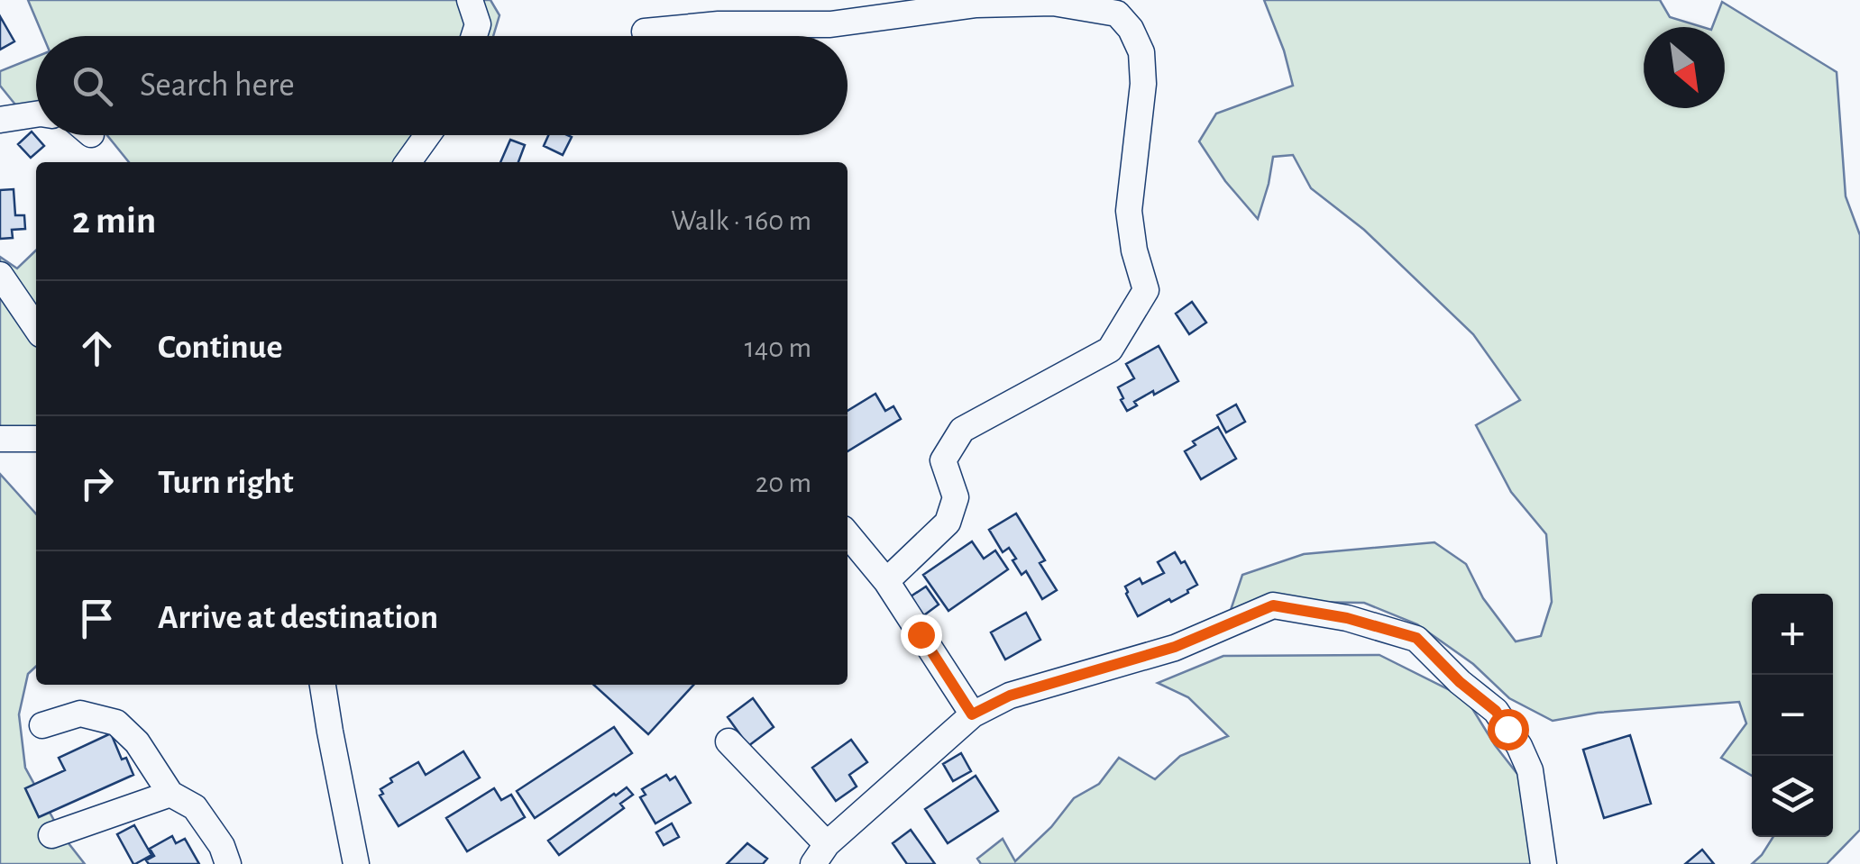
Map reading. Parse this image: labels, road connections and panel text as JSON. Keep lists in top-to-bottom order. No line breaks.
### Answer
{"north":"bottom right","page":{"search":"Search here","heading":["2 min","Walk · 160 m"],"list":[["Continue","140 m"],["Turn right","20 m"],"Arrive at destination"],"map_buttons":["+","−"]}}
